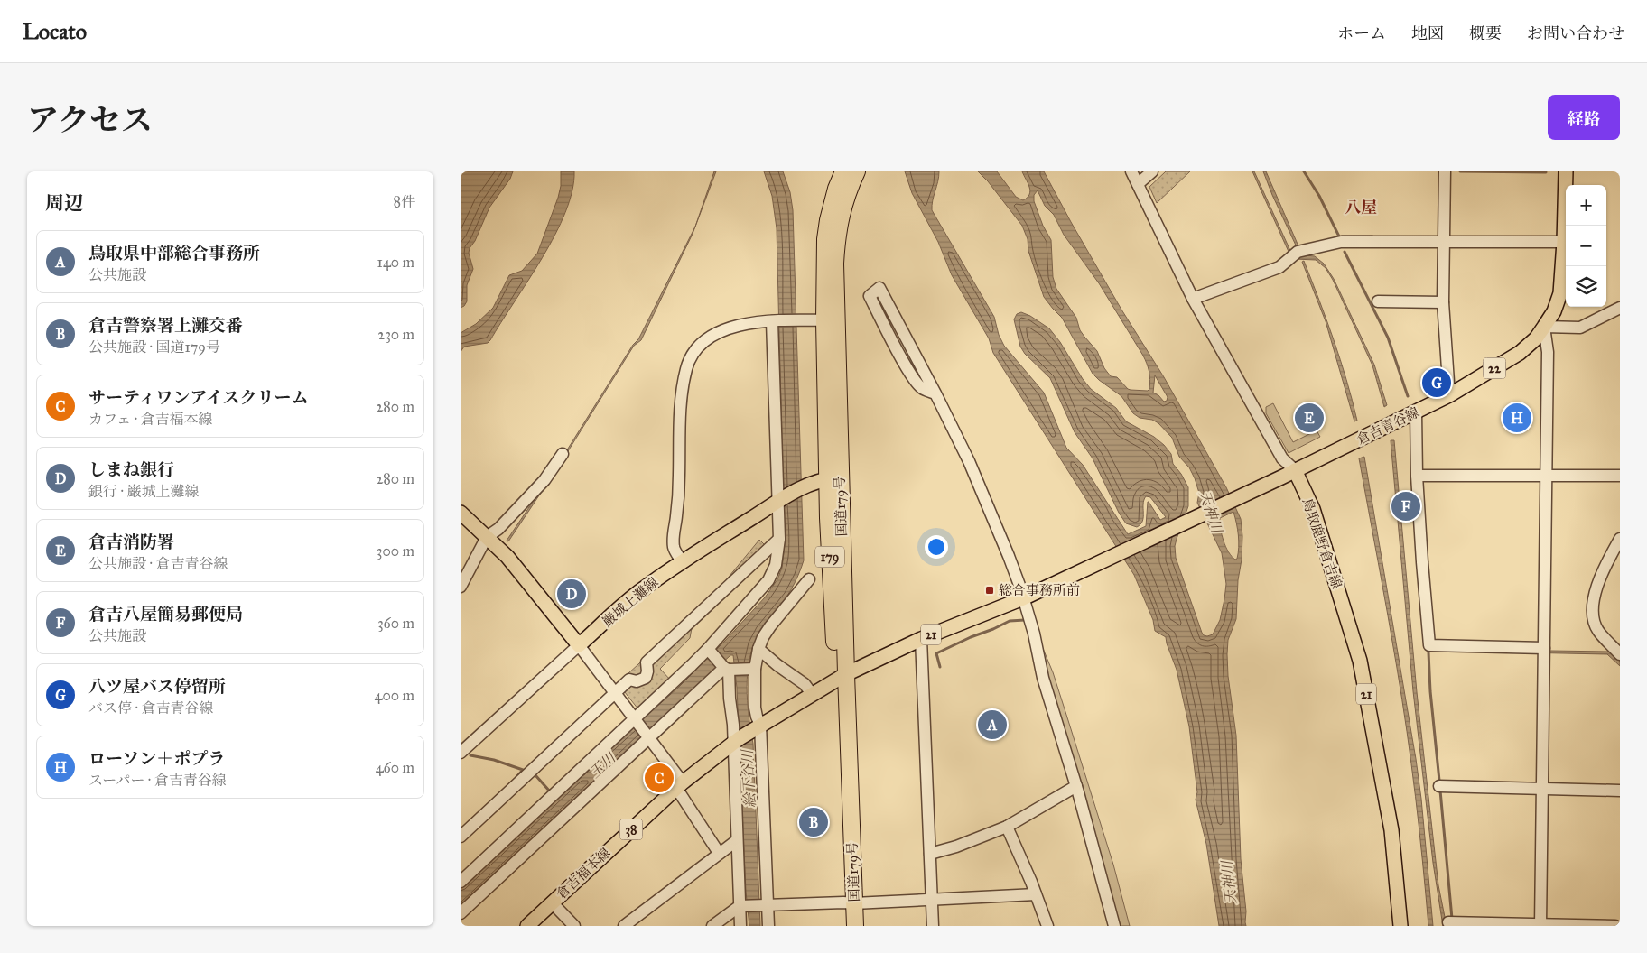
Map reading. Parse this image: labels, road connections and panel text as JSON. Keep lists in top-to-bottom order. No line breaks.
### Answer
{"streets":{"highway":["国道179号","179"],"main road":["22","倉吉青谷線","鳥取鹿野倉吉線","巌城上灘線","21","38","倉吉福本線"]},"crossings":[["倉吉青谷線","鳥取鹿野倉吉線"],["倉吉青谷線","21"],["国道179号","巌城上灘線"],["国道179号","21"],["国道179号","倉吉福本線"],["鳥取鹿野倉吉線","21"],["21","倉吉福本線"]],"districts":["八屋"],"water":["天神川","玉川","絵下谷川"],"places":{"transit":["総合事務所前"]},"page":{"header":"Locato","nav":["ホーム","地図","概要","お問い合わせ"],"title":"アクセス","buttons":"経路","heading":["周辺","8件"],"map_buttons":["+","−"],"list":[{"mark":"A","name":"鳥取県中部総合事務所","note":"公共施設","value":"140 m"},{"mark":"B","name":"倉吉警察署上灘交番","note":"公共施設 · 国道179号","value":"230 m"},{"mark":"C","name":"サーティワンアイスクリーム","note":"カフェ · 倉吉福本線","value":"280 m"},{"mark":"D","name":"しまね銀行","note":"銀行 · 巌城上灘線","value":"280 m"},{"mark":"E","name":"倉吉消防署","note":"公共施設 · 倉吉青谷線","value":"300 m"},{"mark":"F","name":"倉吉八屋簡易郵便局","note":"公共施設","value":"360 m"},{"mark":"G","name":"八ツ屋バス停留所","note":"バス停 · 倉吉青谷線","value":"400 m"},{"mark":"H","name":"ローソン＋ポプラ","note":"スーパー · 倉吉青谷線","value":"460 m"}],"pins":["G","E","H","F","D","A","C","B"]}}
